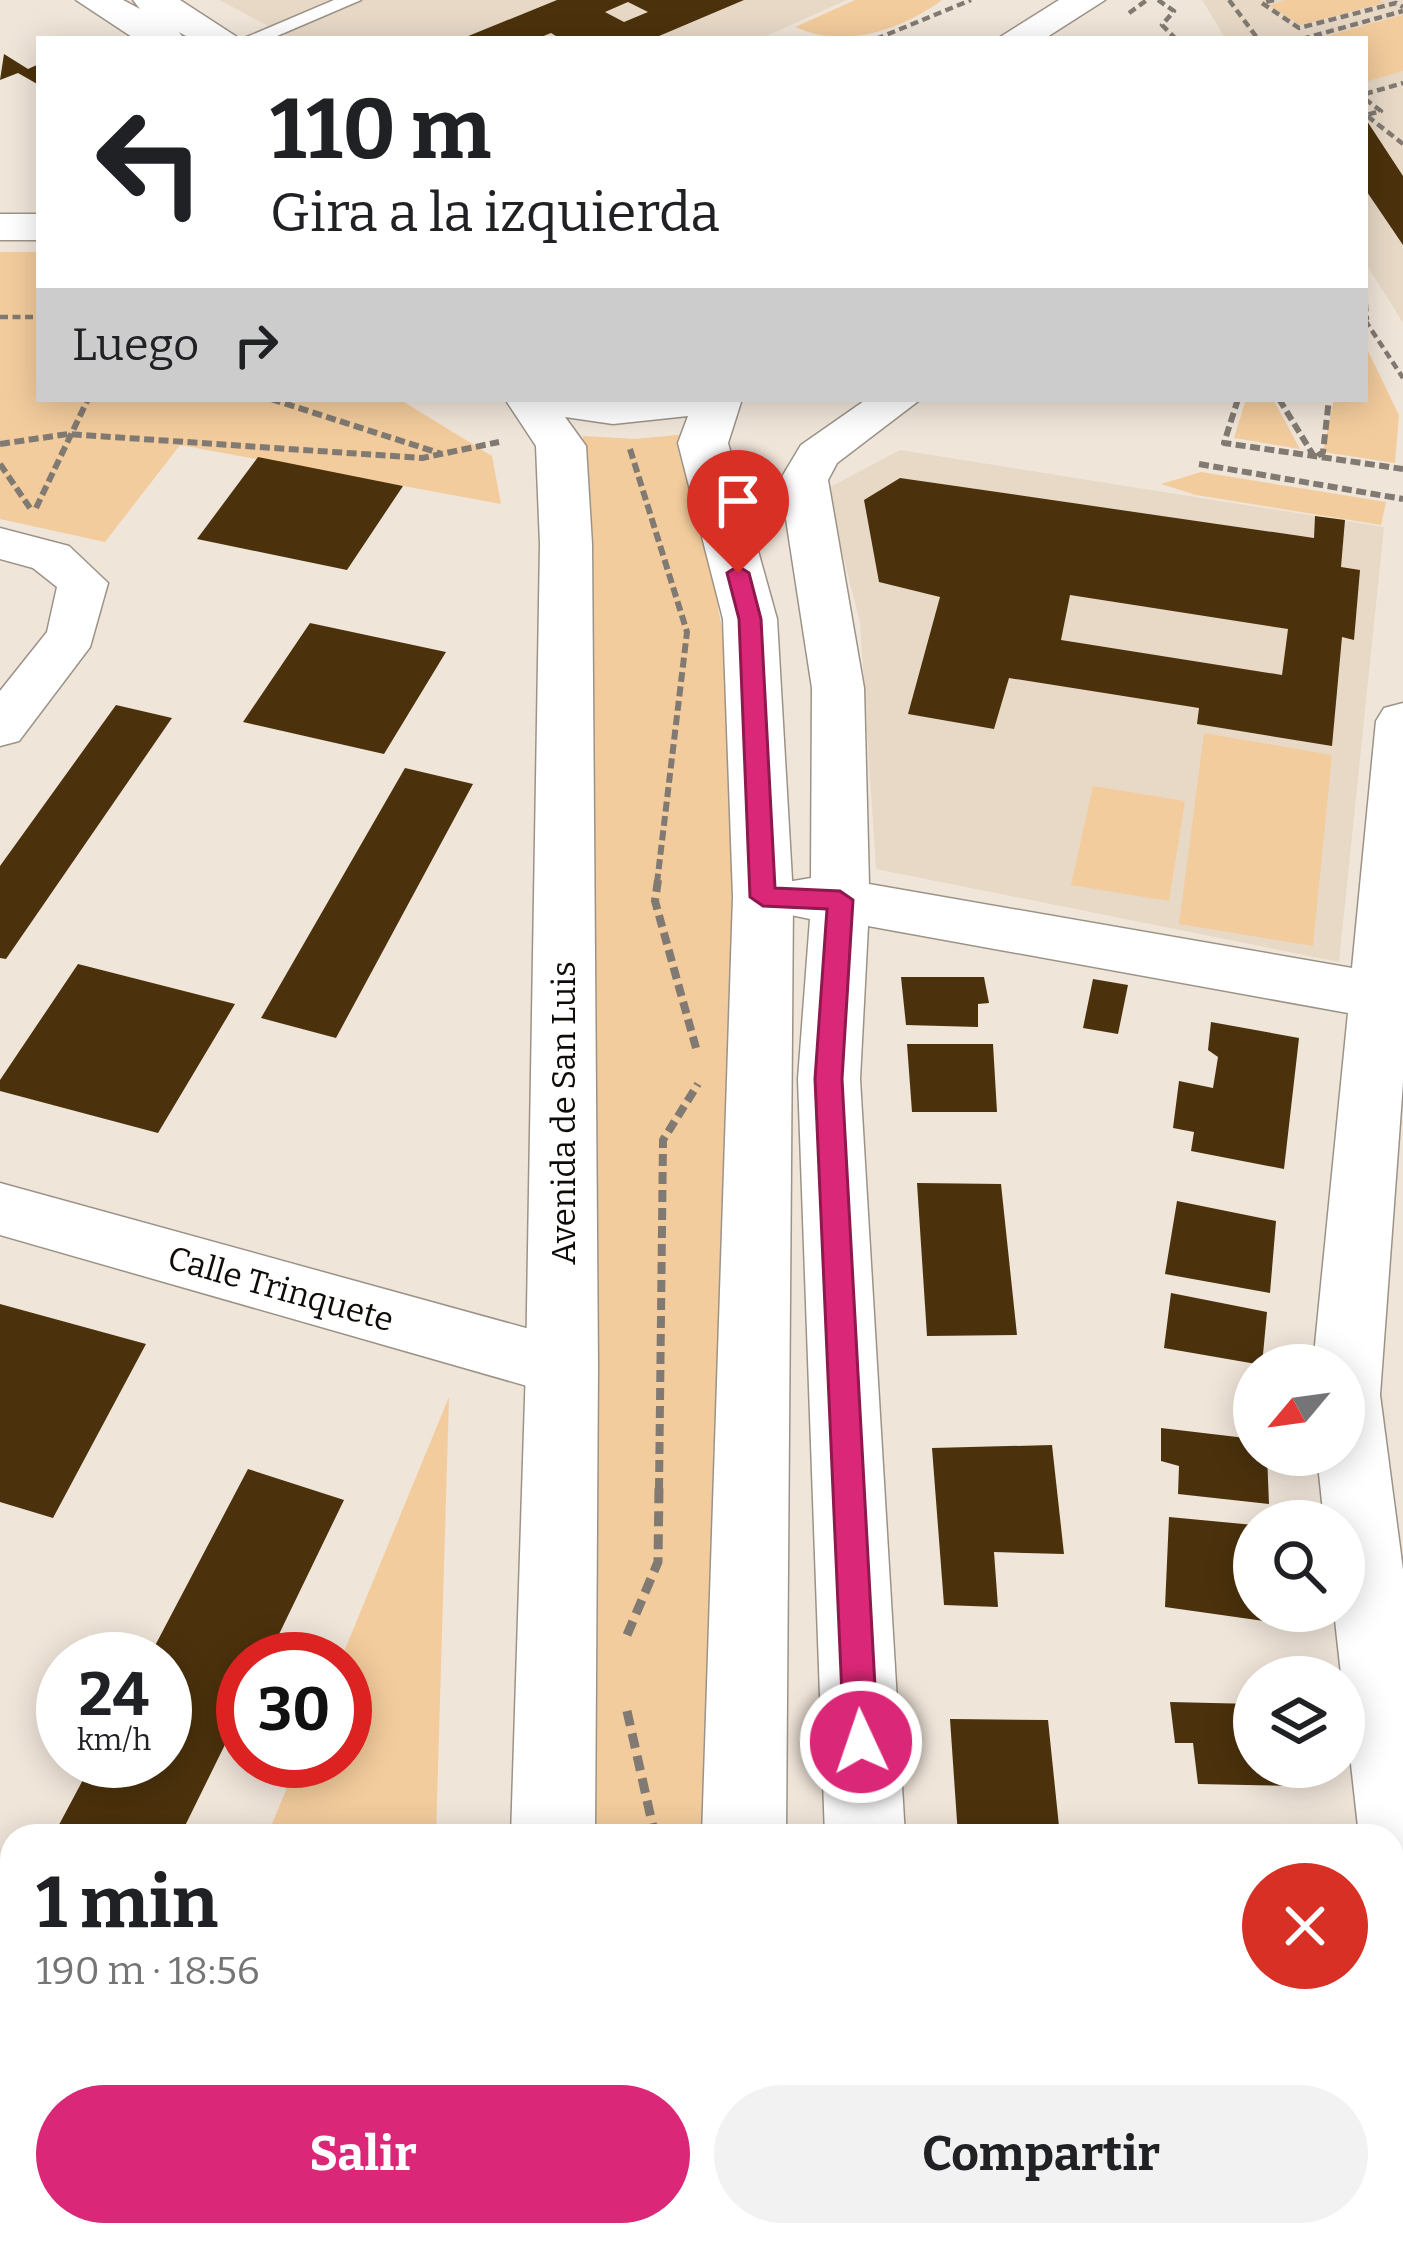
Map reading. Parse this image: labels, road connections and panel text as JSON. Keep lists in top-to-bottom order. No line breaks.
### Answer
{"streets":{"street":["Avenida de San Luis","Calle Trinquete"]},"crossings":[["Avenida de San Luis","Calle Trinquete"]],"north":"bottom left","page":{"turn":["110 m","Gira a la izquierda"],"then":"Luego","speed":"24 km/h","limit":"30","heading":["1 min","190 m · 18:56"],"buttons":["Salir","Compartir"]}}
